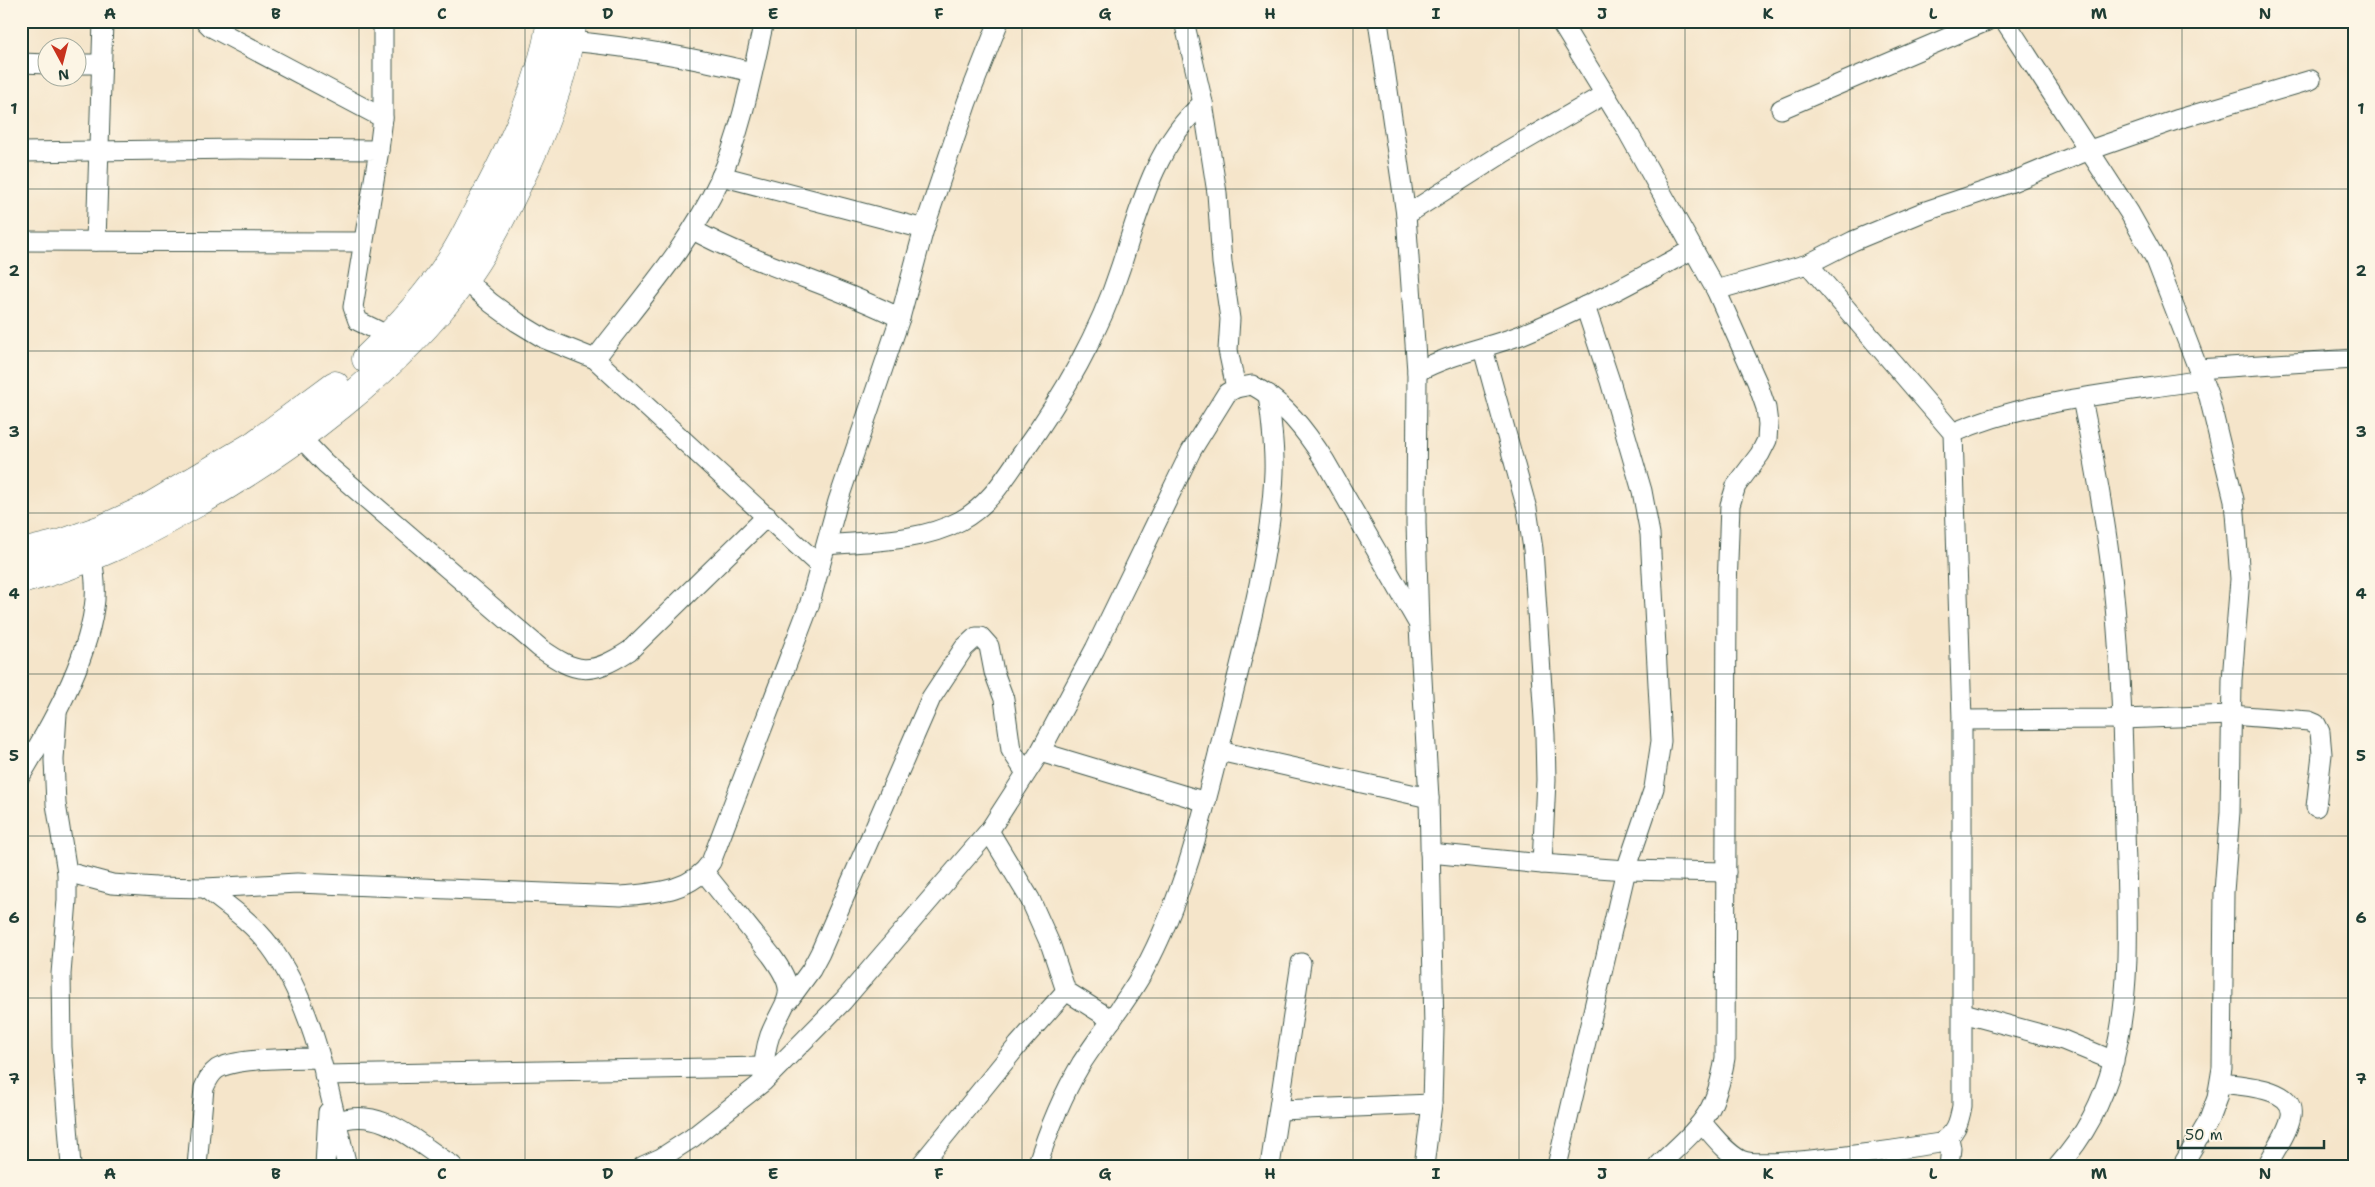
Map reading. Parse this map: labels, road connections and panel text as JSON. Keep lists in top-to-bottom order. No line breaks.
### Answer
{"scale_bar":"50 m","north":"bottom","grid":{"columns":["A","B","C","D","E","F","G","H","I","J","K","L","M","N"],"rows":["1","2","3","4","5","6","7"]}}
